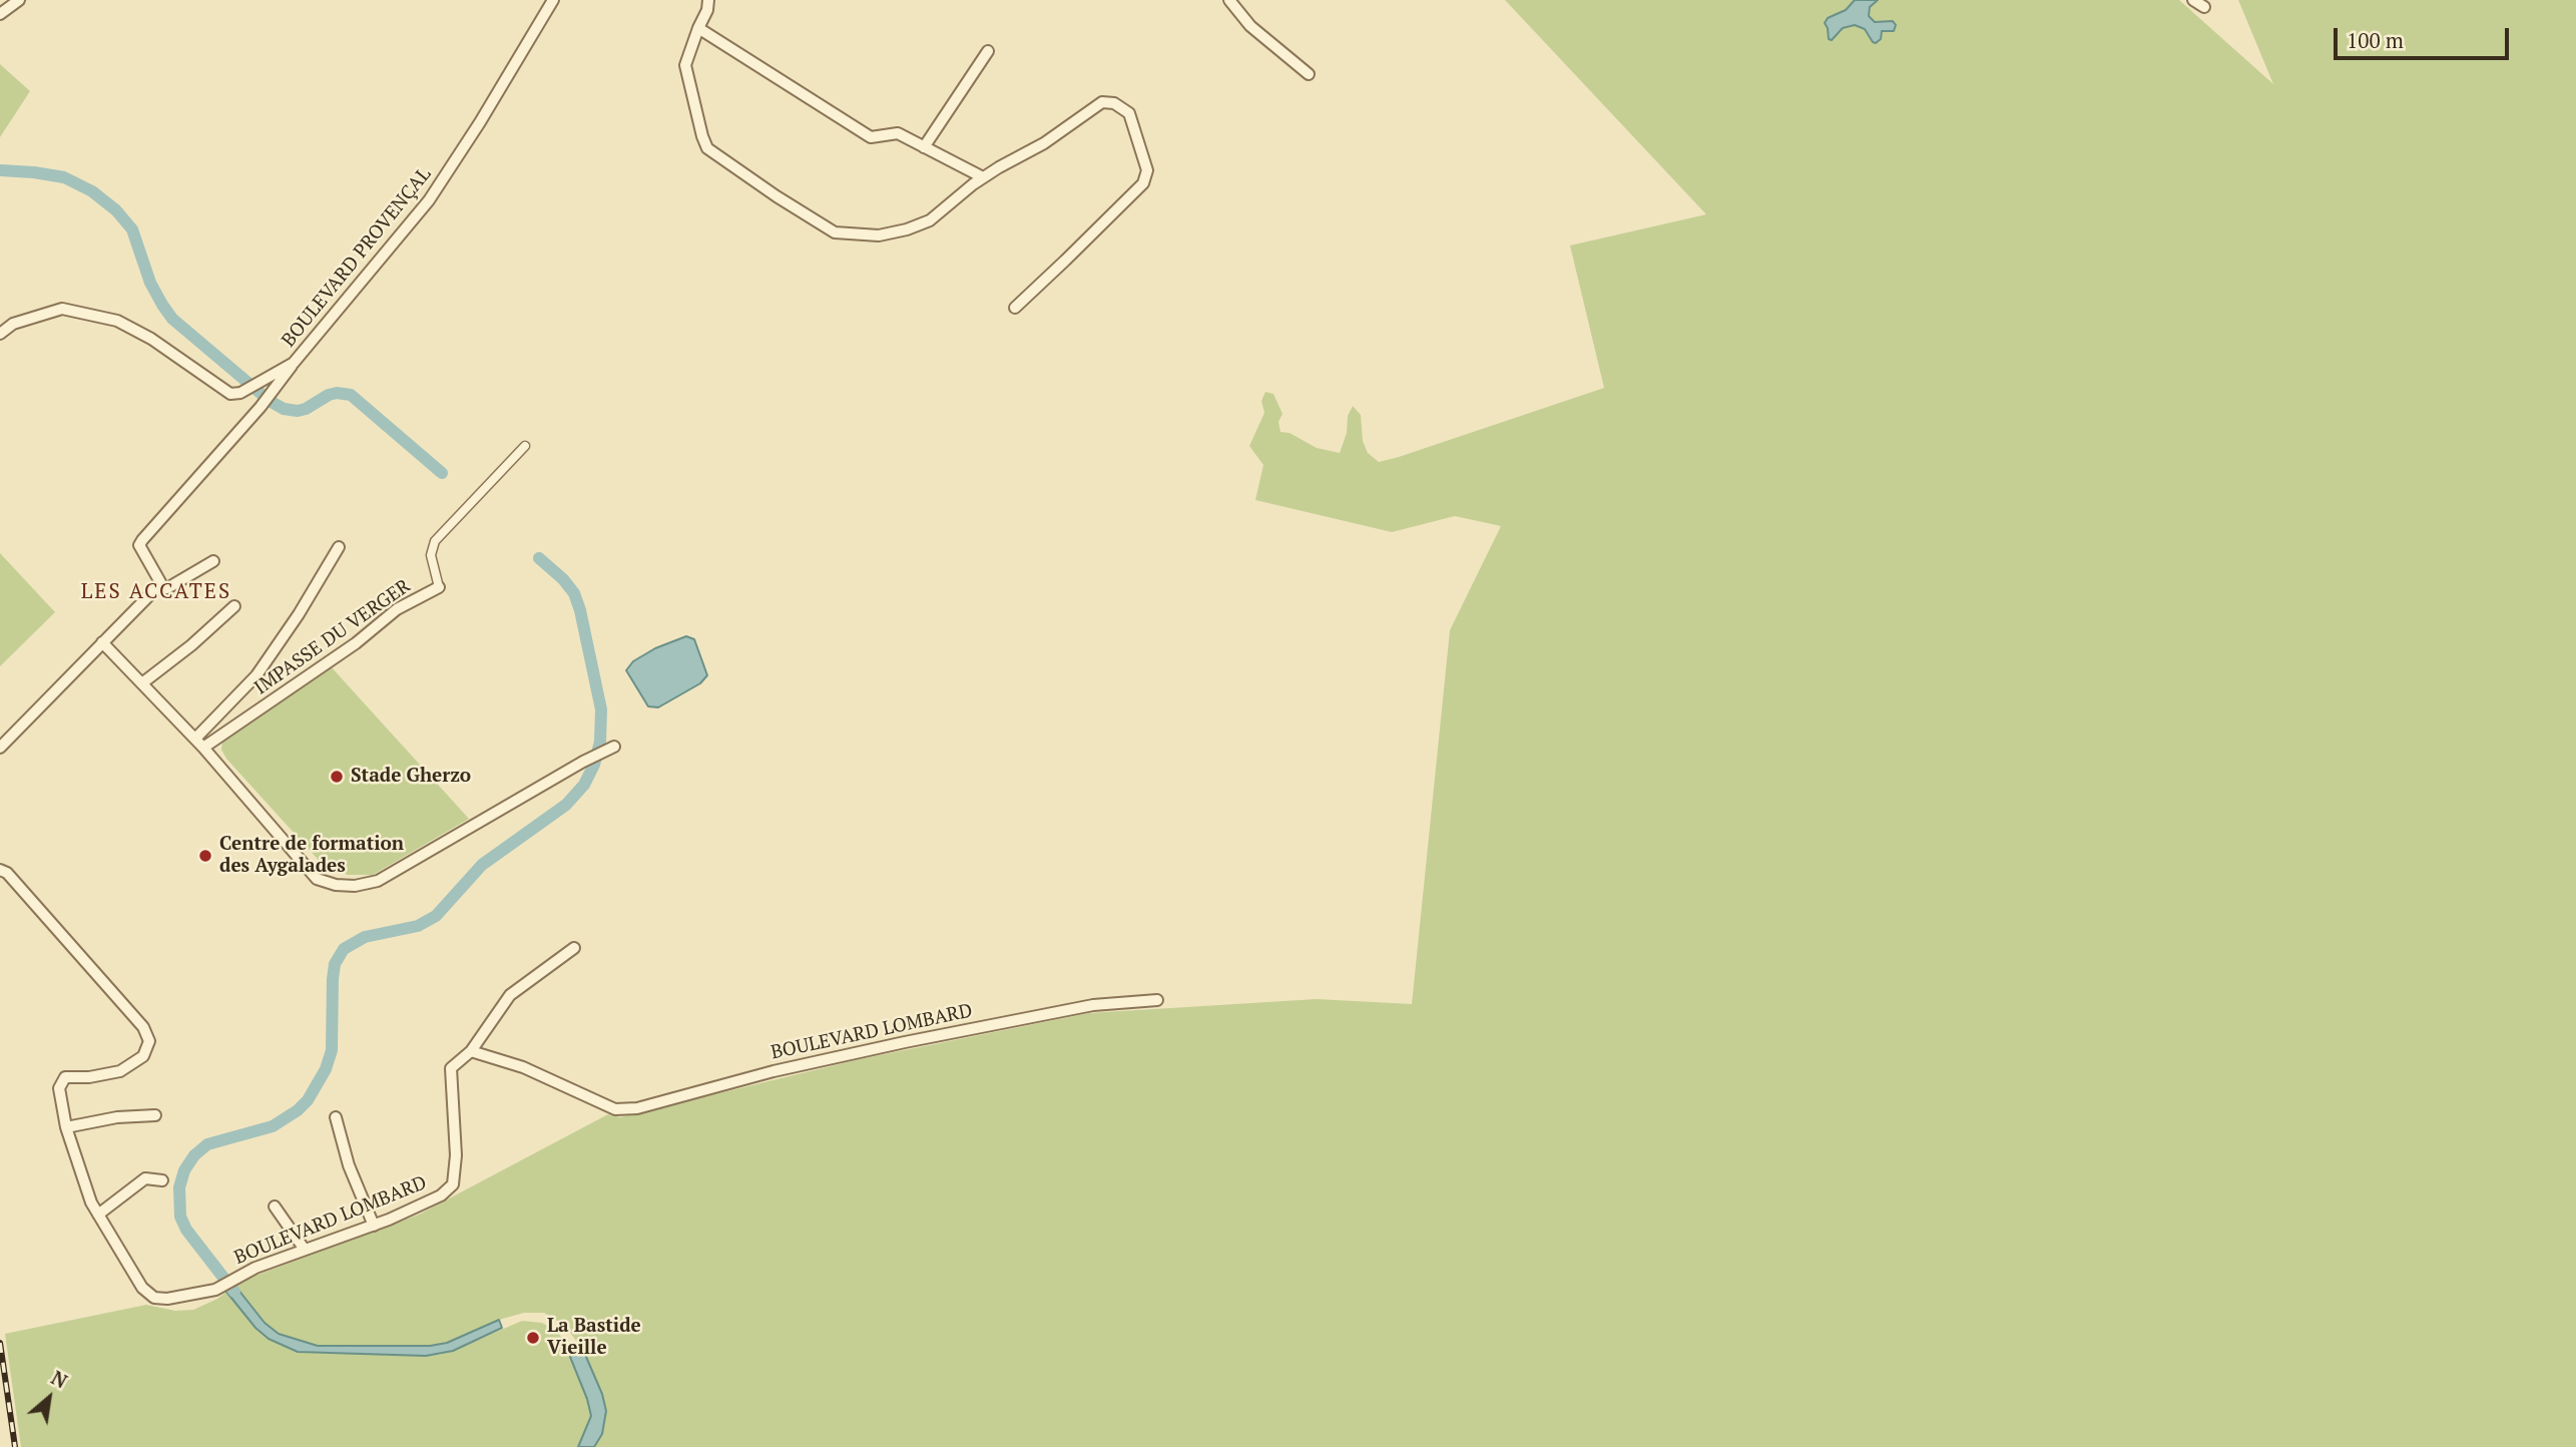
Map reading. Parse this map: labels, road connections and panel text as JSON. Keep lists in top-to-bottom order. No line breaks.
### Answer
{"streets":{"street":["BOULEVARD PROVENÇAL","IMPASSE DU VERGER","BOULEVARD LOMBARD"]},"districts":["LES ACCATES"],"places":["Stade Gherzo","Centre de formation des Aygalades","La Bastide Vieille"],"scale_bar":"100 m","north":"top right"}
